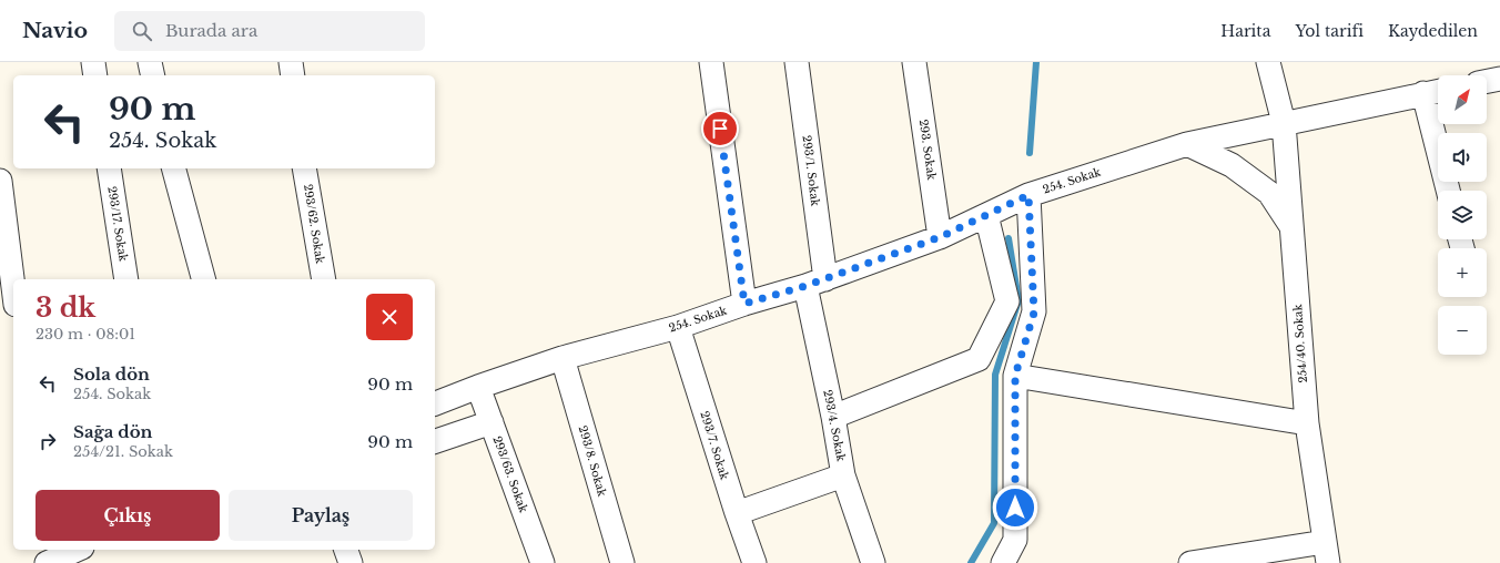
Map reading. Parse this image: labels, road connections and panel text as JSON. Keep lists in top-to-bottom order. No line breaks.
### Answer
{"streets":{"street":["293. Sokak","293/1. Sokak","254. Sokak","293/17. Sokak","293/62. Sokak","254/40. Sokak","293/4. Sokak","293/7. Sokak","293/8. Sokak","293/63. Sokak"]},"crossings":[["293. Sokak","254. Sokak"],["293/1. Sokak","254. Sokak"],["293/1. Sokak","293/4. Sokak"],["254. Sokak","254/40. Sokak"],["254. Sokak","293/4. Sokak"],["254. Sokak","293/7. Sokak"],["254. Sokak","293/8. Sokak"],["254. Sokak","293/63. Sokak"]],"north":"top right","page":{"header":"Navio","search":"Burada ara","nav":["Harita","Yol tarifi","Kaydedilen"],"map_buttons":["+","−"],"turn":["90 m","254. Sokak"],"heading":["3 dk","230 m · 08:01"],"list":[{"name":"Sola dön","note":"254. Sokak","value":"90 m"},{"name":"Sağa dön","note":"254/21. Sokak","value":"90 m"}],"buttons":["Çıkış","Paylaş"]}}
